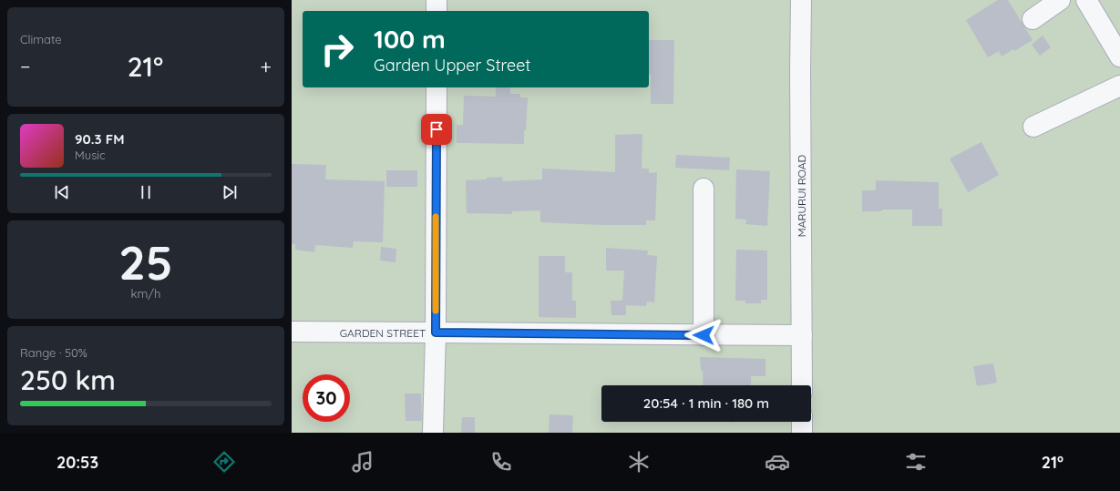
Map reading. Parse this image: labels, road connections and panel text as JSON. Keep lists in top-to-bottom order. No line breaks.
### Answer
{"streets":{"street":["MARURUI ROAD","GARDEN STREET"]},"crossings":[["MARURUI ROAD","GARDEN STREET"]],"page":{"tile":["Climate",["25","km/h"],["Range · 50%","250 km"]],"turn":["100 m","Garden Upper Street"],"heat":["−","21°","+"],"song":["90.3 FM","Music"],"limit":"30","trip":"20:54 · 1 min · 180 m","tabs":["20:53","21°"]}}
